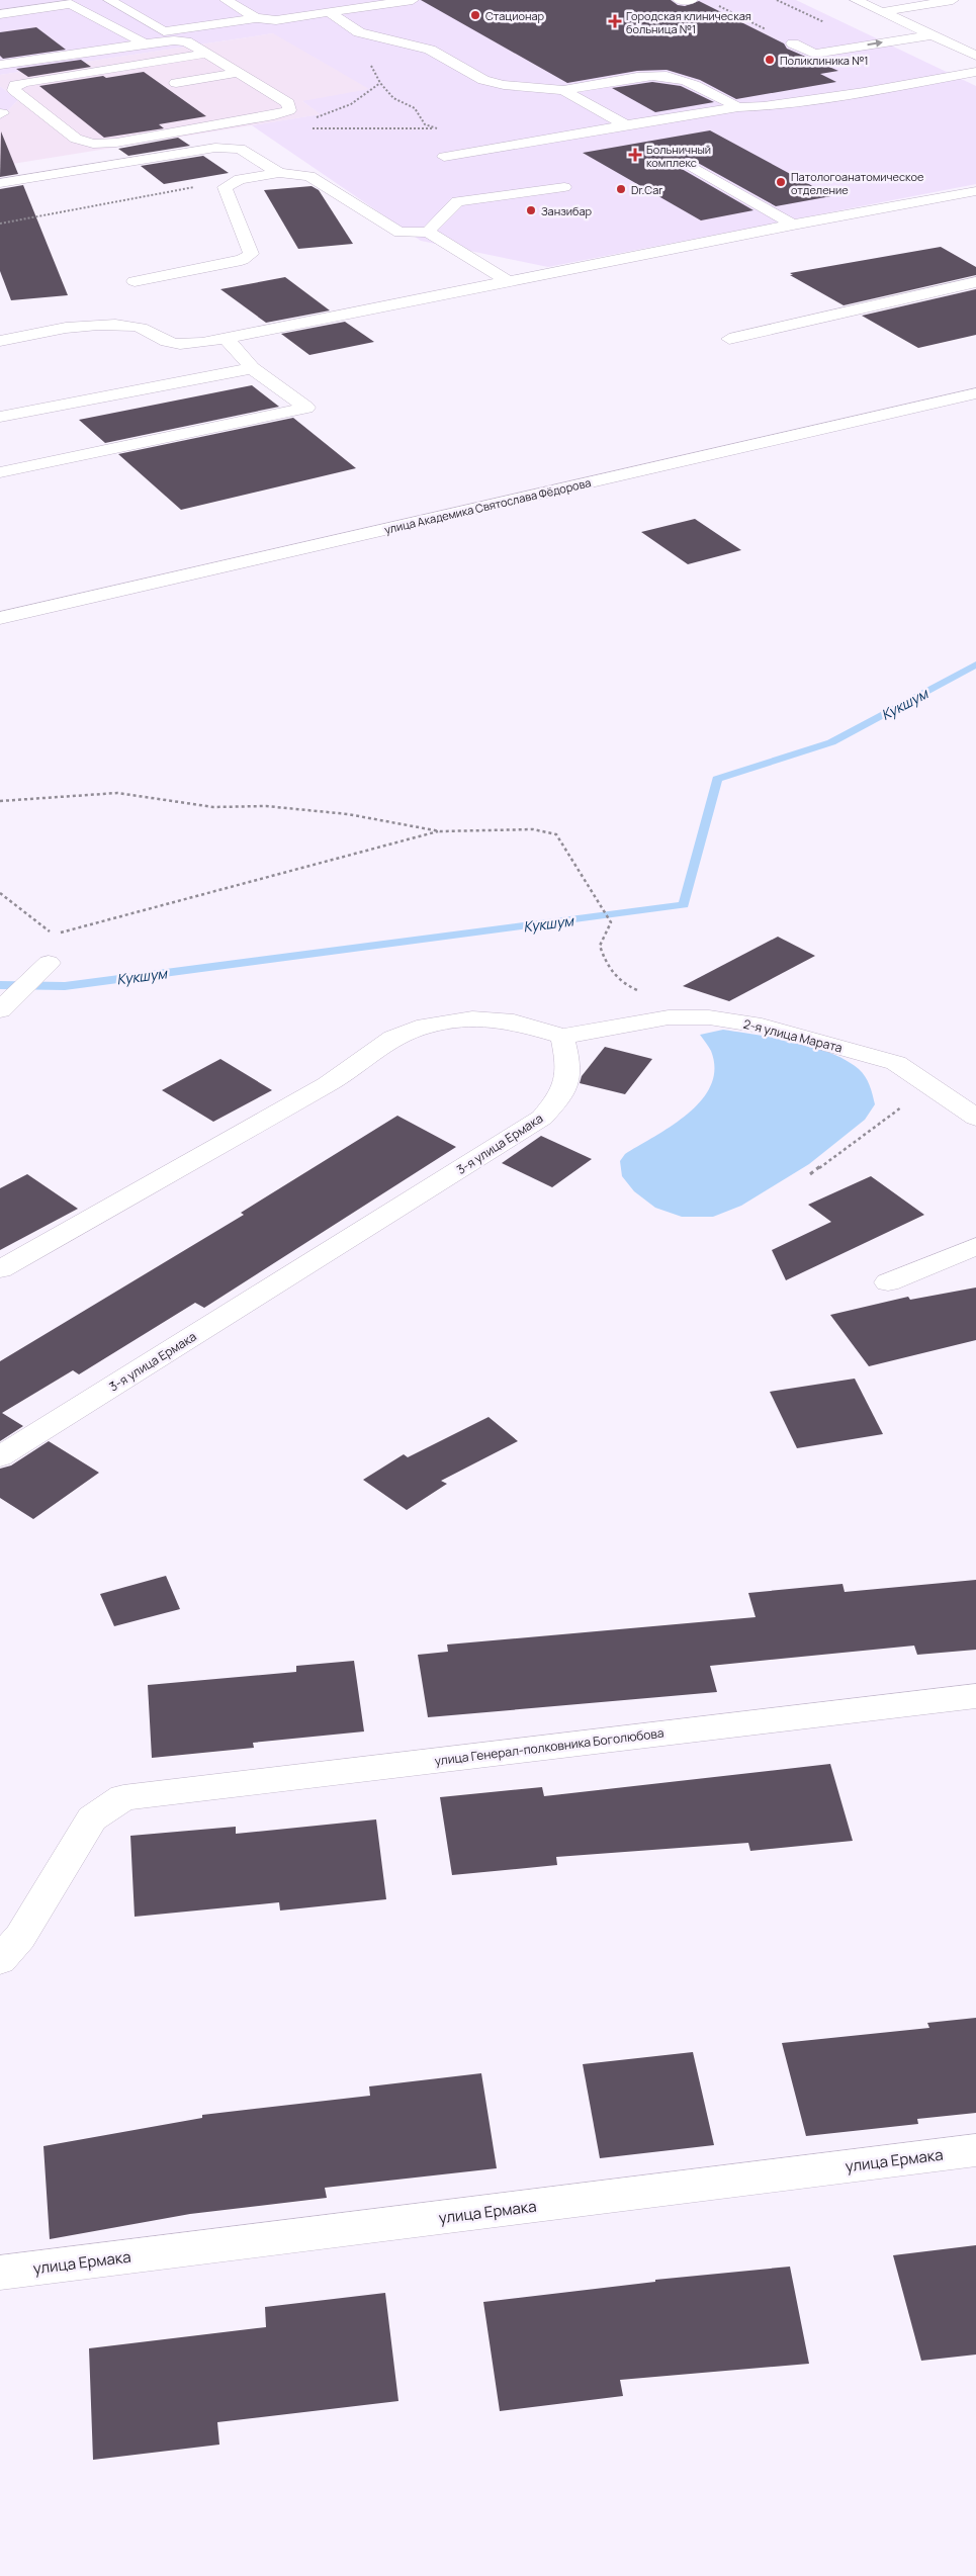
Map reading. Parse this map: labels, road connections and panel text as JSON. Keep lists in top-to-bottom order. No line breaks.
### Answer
{"streets":{"street":["улица Академика Святослава Фёдорова","2-я улица Марата","3-я улица Ермака","улица Генерал-полковника Боголюбова","улица Ермака"]},"crossings":[["2-я улица Марата","3-я улица Ермака"]],"water":["Кукшум"],"places":{"other":["Стационар","Поликлиника №1","Патологоанатомическое отделение","Dr.Car","Занзибар"],"health":["Городская клиническая больница №1","Больничный комплекс"]}}
